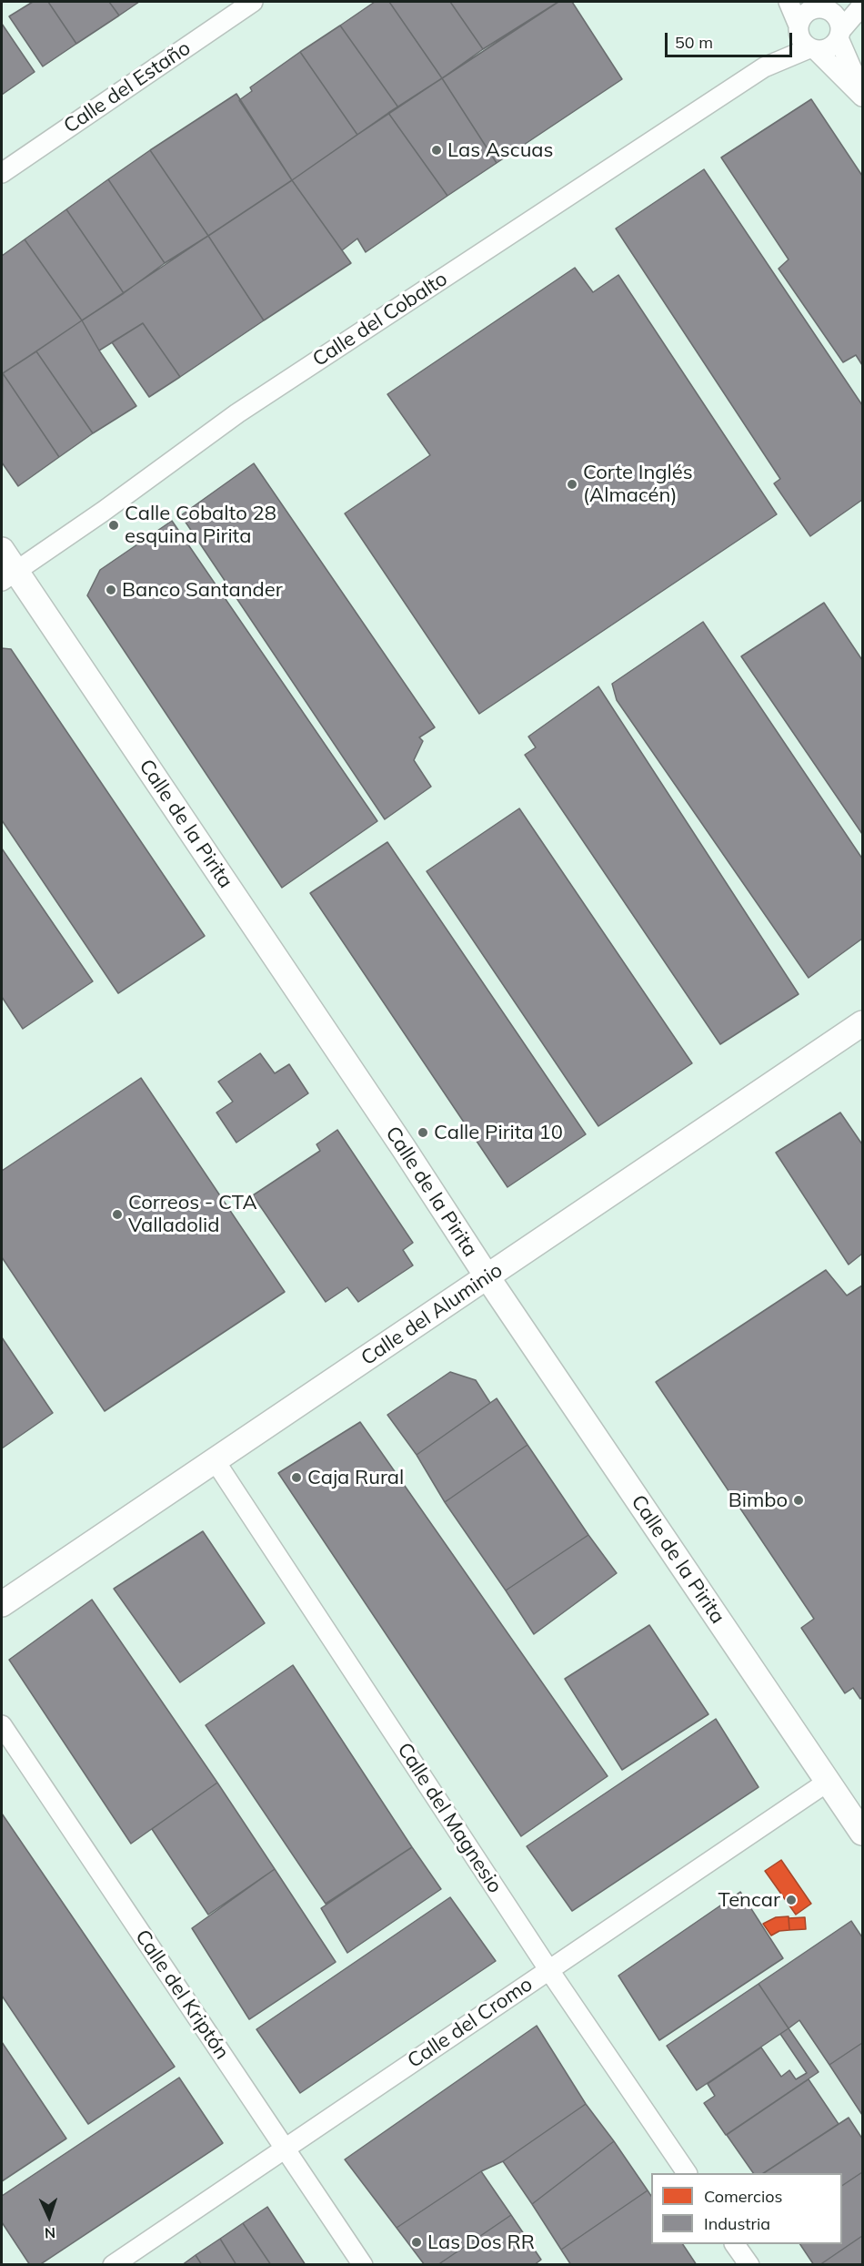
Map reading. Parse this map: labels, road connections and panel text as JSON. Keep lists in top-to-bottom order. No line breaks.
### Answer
{"streets":{"street":["Calle del Estaño","Calle del Cobalto","Calle de la Pirita","Calle del Aluminio","Calle del Magnesio","Calle del Kriptón","Calle del Cromo"]},"crossings":[["Calle del Cobalto","Calle de la Pirita"],["Calle de la Pirita","Calle del Aluminio"],["Calle de la Pirita","Calle del Cromo"],["Calle del Aluminio","Calle del Magnesio"],["Calle del Magnesio","Calle del Cromo"],["Calle del Kriptón","Calle del Cromo"]],"places":["Las Ascuas","Corte Inglés (Almacén)","Calle Cobalto 28 esquina Pirita","Banco Santander","Calle Pirita 10","Correos - CTA Valladolid","Caja Rural","Bimbo","Tencar","Las Dos RR"],"legend":["Comercios","Industria"],"scale_bar":"50 m","north":"bottom"}
